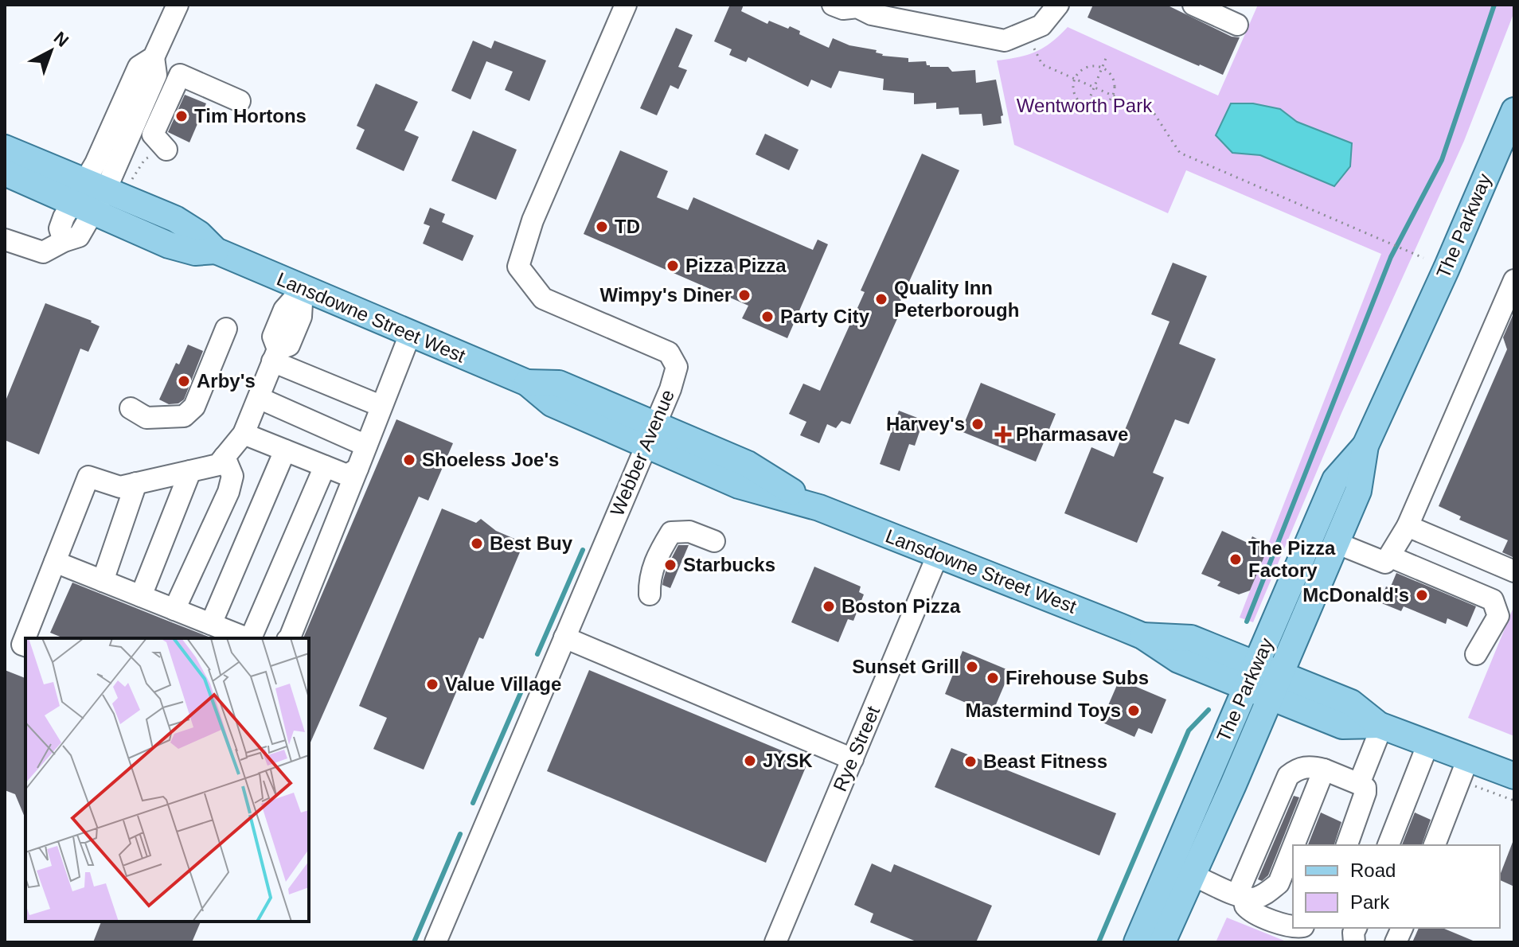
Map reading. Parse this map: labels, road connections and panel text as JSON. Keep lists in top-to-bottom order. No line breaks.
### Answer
{"streets":{"main road":["The Parkway","Lansdowne Street West"],"street":["Webber Avenue","Rye Street"]},"crossings":[["The Parkway","Lansdowne Street West"],["Lansdowne Street West","Webber Avenue"],["Lansdowne Street West","Rye Street"]],"parks":["Wentworth Park"],"places":{"other":["Tim Hortons","TD","Pizza Pizza","Wimpy's Diner","Quality Inn Peterborough","Party City","Arby's","Harvey's","Shoeless Joe's","Best Buy","The Pizza Factory","Starbucks","McDonald's","Boston Pizza","Sunset Grill","Firehouse Subs","Value Village","Mastermind Toys","JYSK","Beast Fitness"],"health":["Pharmasave"]},"legend":["Road","Park"],"north":"top right"}
